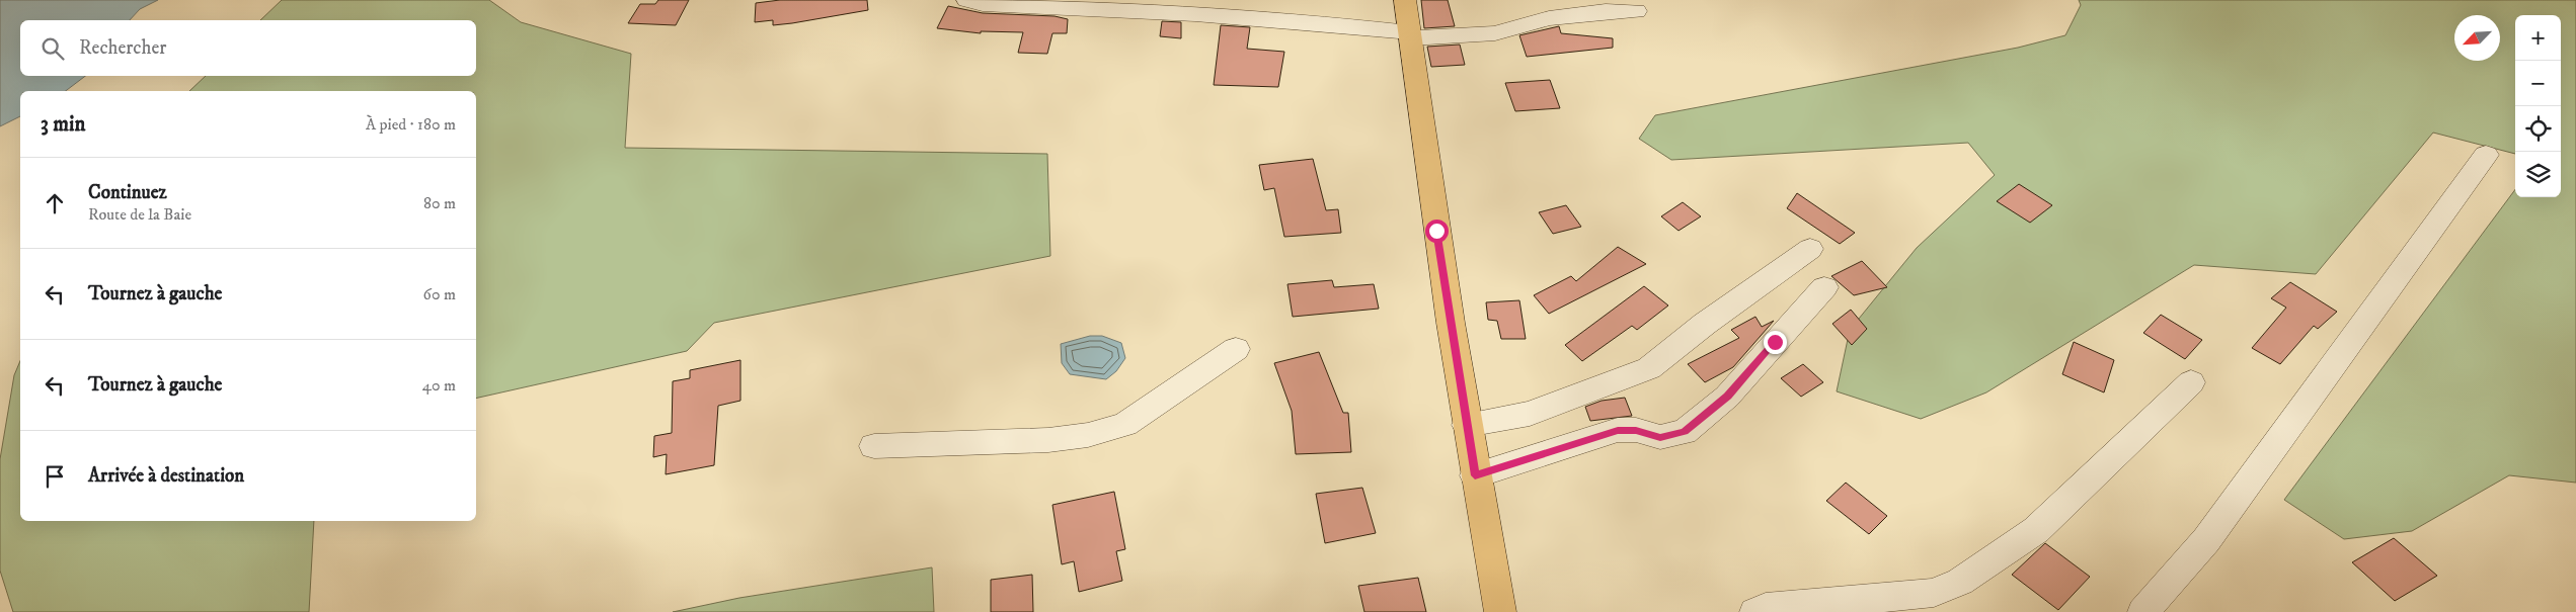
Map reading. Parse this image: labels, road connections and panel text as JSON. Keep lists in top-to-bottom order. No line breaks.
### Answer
{"north":"bottom left","page":{"map_buttons":["+","−"],"search":"Rechercher","heading":["3 min","À pied · 180 m"],"list":[["Continuez","Route de la Baie","80 m"],["Tournez à gauche","60 m"],["Tournez à gauche","40 m"],"Arrivée à destination"]}}
